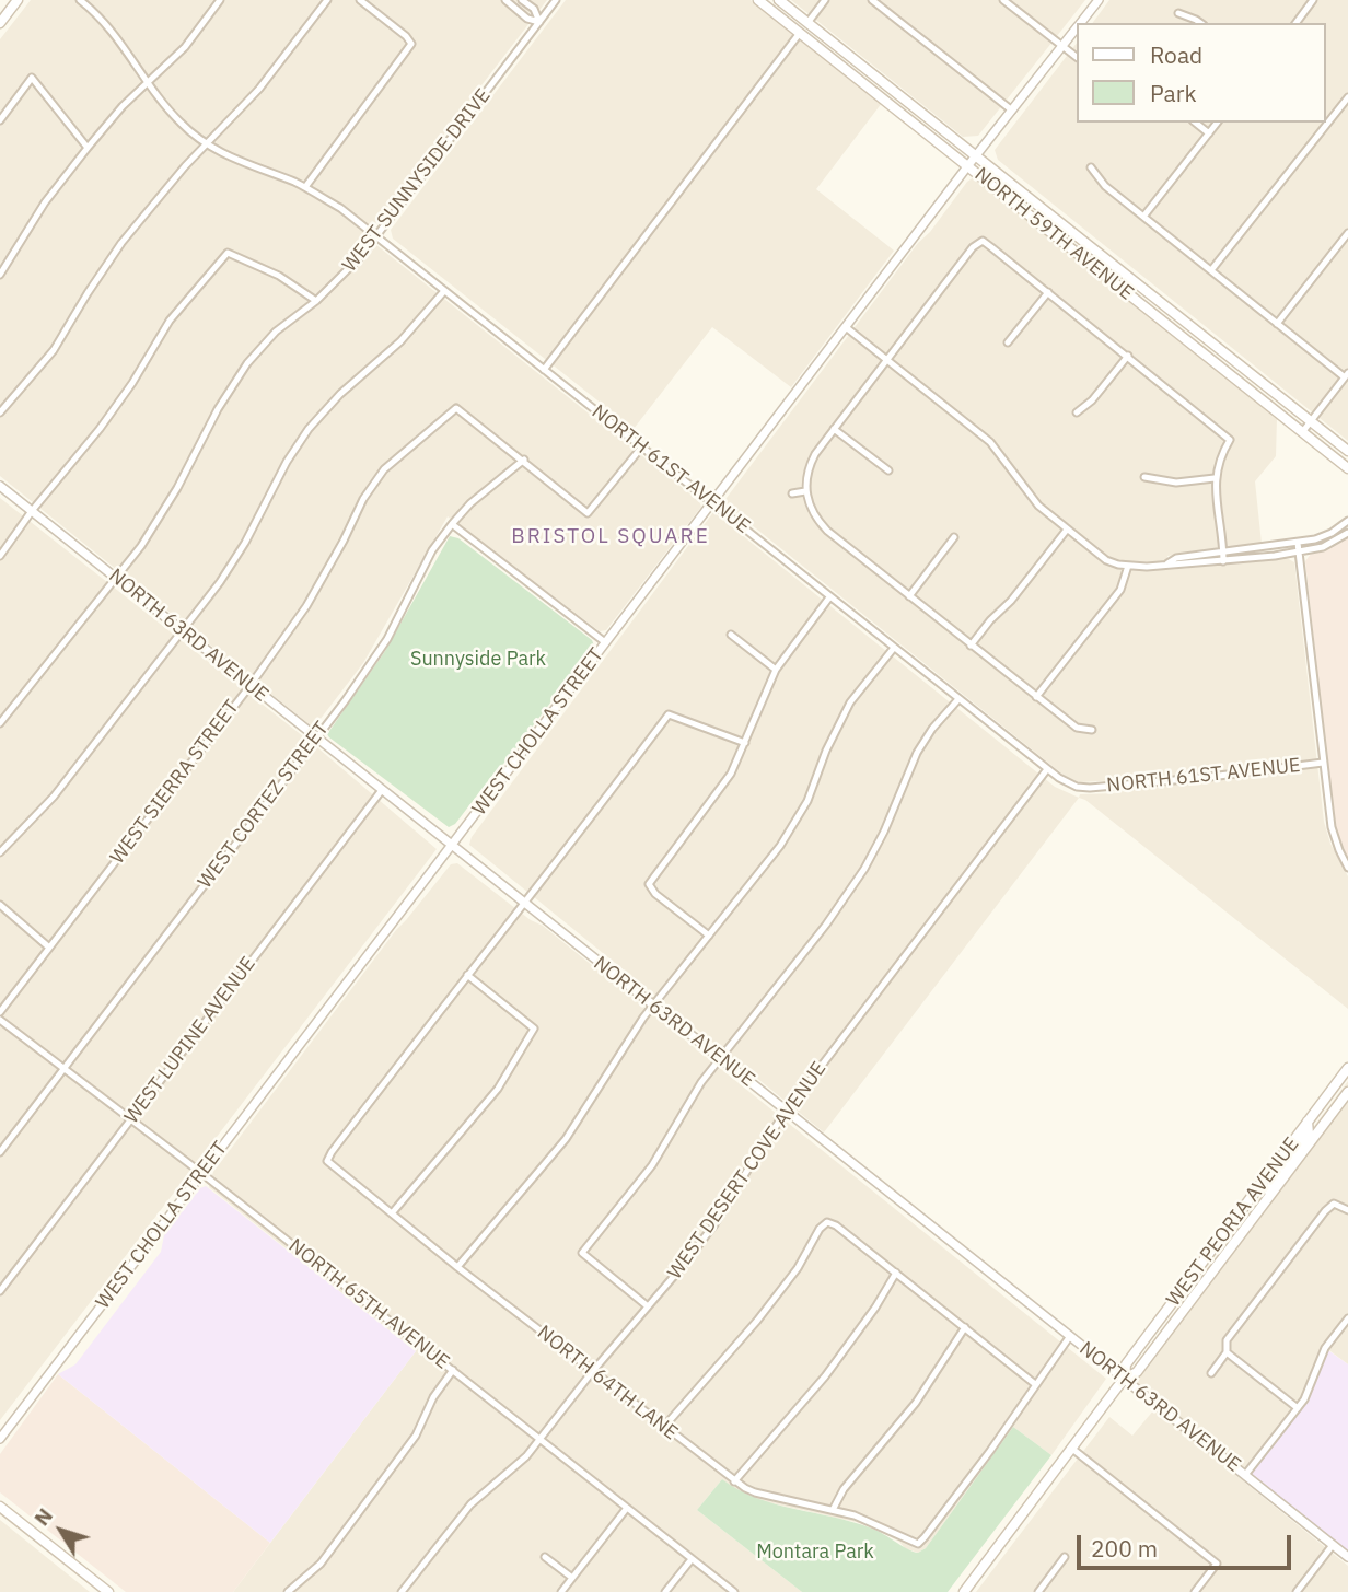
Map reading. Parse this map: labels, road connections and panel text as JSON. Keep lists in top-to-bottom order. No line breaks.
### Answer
{"streets":{"main road":["NORTH 59TH AVENUE","WEST PEORIA AVENUE"],"street":["WEST SUNNYSIDE DRIVE","NORTH 61ST AVENUE","NORTH 63RD AVENUE","WEST CHOLLA STREET","WEST SIERRA STREET","WEST CORTEZ STREET","WEST LUPINE AVENUE","WEST DESERT COVE AVENUE","NORTH 65TH AVENUE","NORTH 64TH LANE"]},"crossings":[["WEST SUNNYSIDE DRIVE","NORTH 61ST AVENUE"],["WEST SUNNYSIDE DRIVE","NORTH 63RD AVENUE"],["NORTH 59TH AVENUE","WEST CHOLLA STREET"],["NORTH 61ST AVENUE","WEST CHOLLA STREET"],["NORTH 61ST AVENUE","WEST DESERT COVE AVENUE"],["NORTH 63RD AVENUE","WEST CHOLLA STREET"],["NORTH 63RD AVENUE","WEST SIERRA STREET"],["NORTH 63RD AVENUE","WEST CORTEZ STREET"],["NORTH 63RD AVENUE","WEST LUPINE AVENUE"],["NORTH 63RD AVENUE","WEST DESERT COVE AVENUE"],["NORTH 63RD AVENUE","WEST PEORIA AVENUE"],["WEST CHOLLA STREET","NORTH 65TH AVENUE"],["WEST SIERRA STREET","WEST CORTEZ STREET"],["WEST CORTEZ STREET","NORTH 65TH AVENUE"],["WEST LUPINE AVENUE","NORTH 65TH AVENUE"],["WEST DESERT COVE AVENUE","NORTH 65TH AVENUE"],["WEST DESERT COVE AVENUE","NORTH 64TH LANE"]],"districts":["BRISTOL SQUARE"],"parks":["Sunnyside Park","Montara Park"],"legend":["Road","Park"],"scale_bar":"200 m","north":"top left"}
